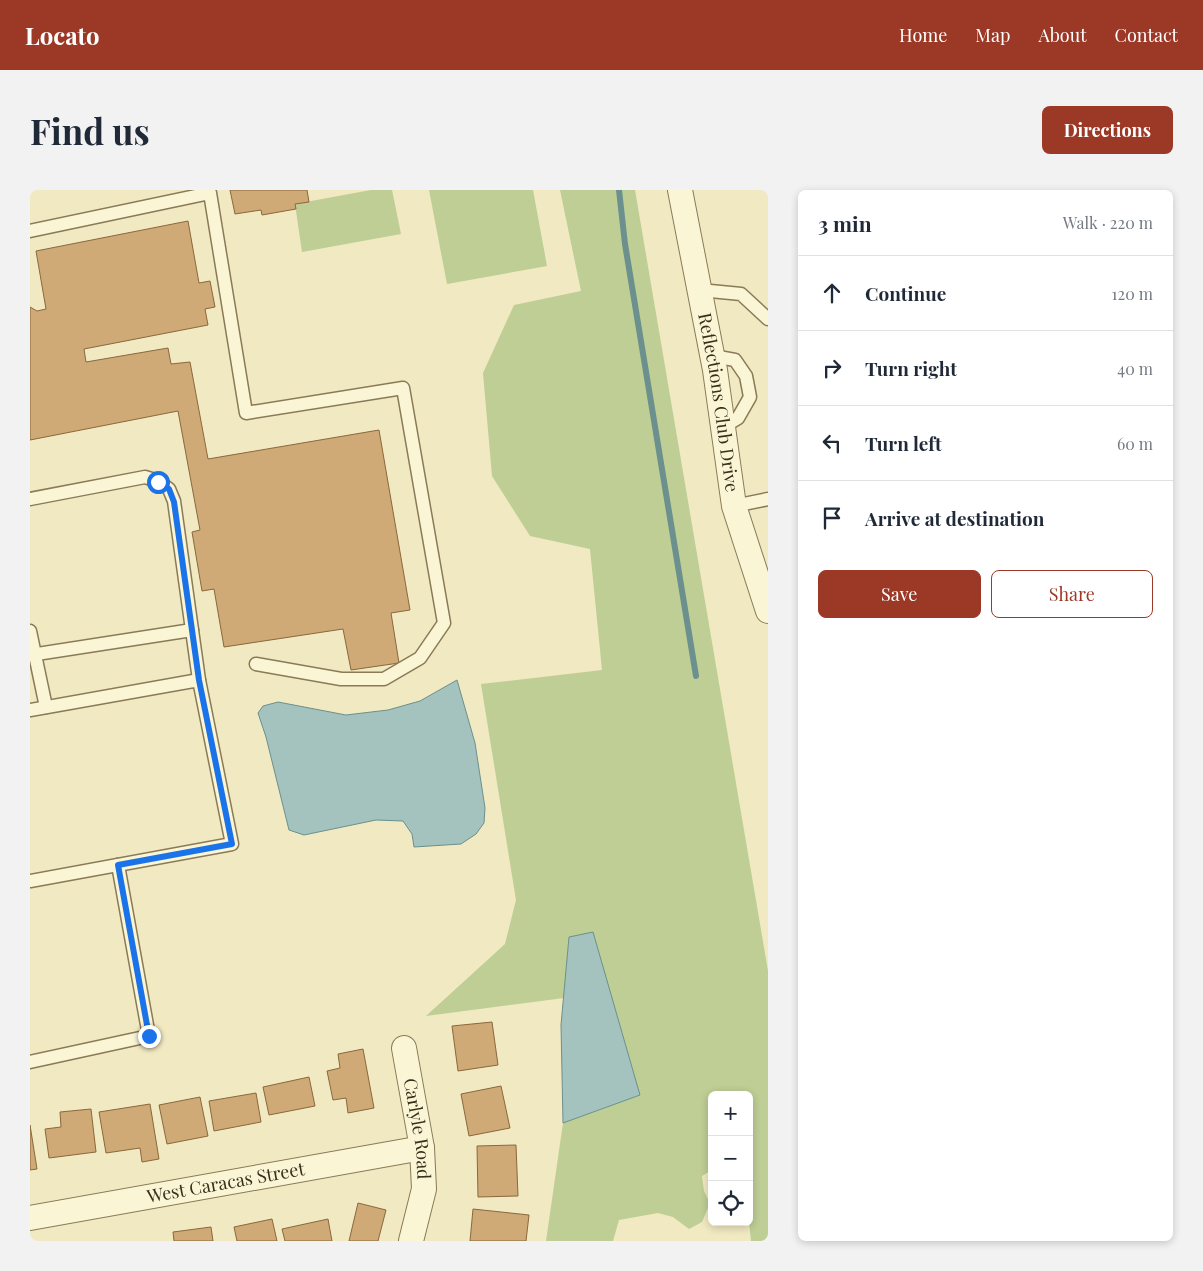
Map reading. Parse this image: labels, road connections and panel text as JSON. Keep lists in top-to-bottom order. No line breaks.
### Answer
{"streets":{"street":["Reflections Club Drive","Carlyle Road","West Caracas Street"]},"crossings":[["Carlyle Road","West Caracas Street"]],"page":{"header":"Locato","nav":["Home","Map","About","Contact"],"buttons":["Directions",["Save","Share"]],"title":"Find us","heading":["3 min","Walk · 220 m"],"list":[["Continue","120 m"],["Turn right","40 m"],["Turn left","60 m"],"Arrive at destination"],"map_buttons":["+","−"]}}
